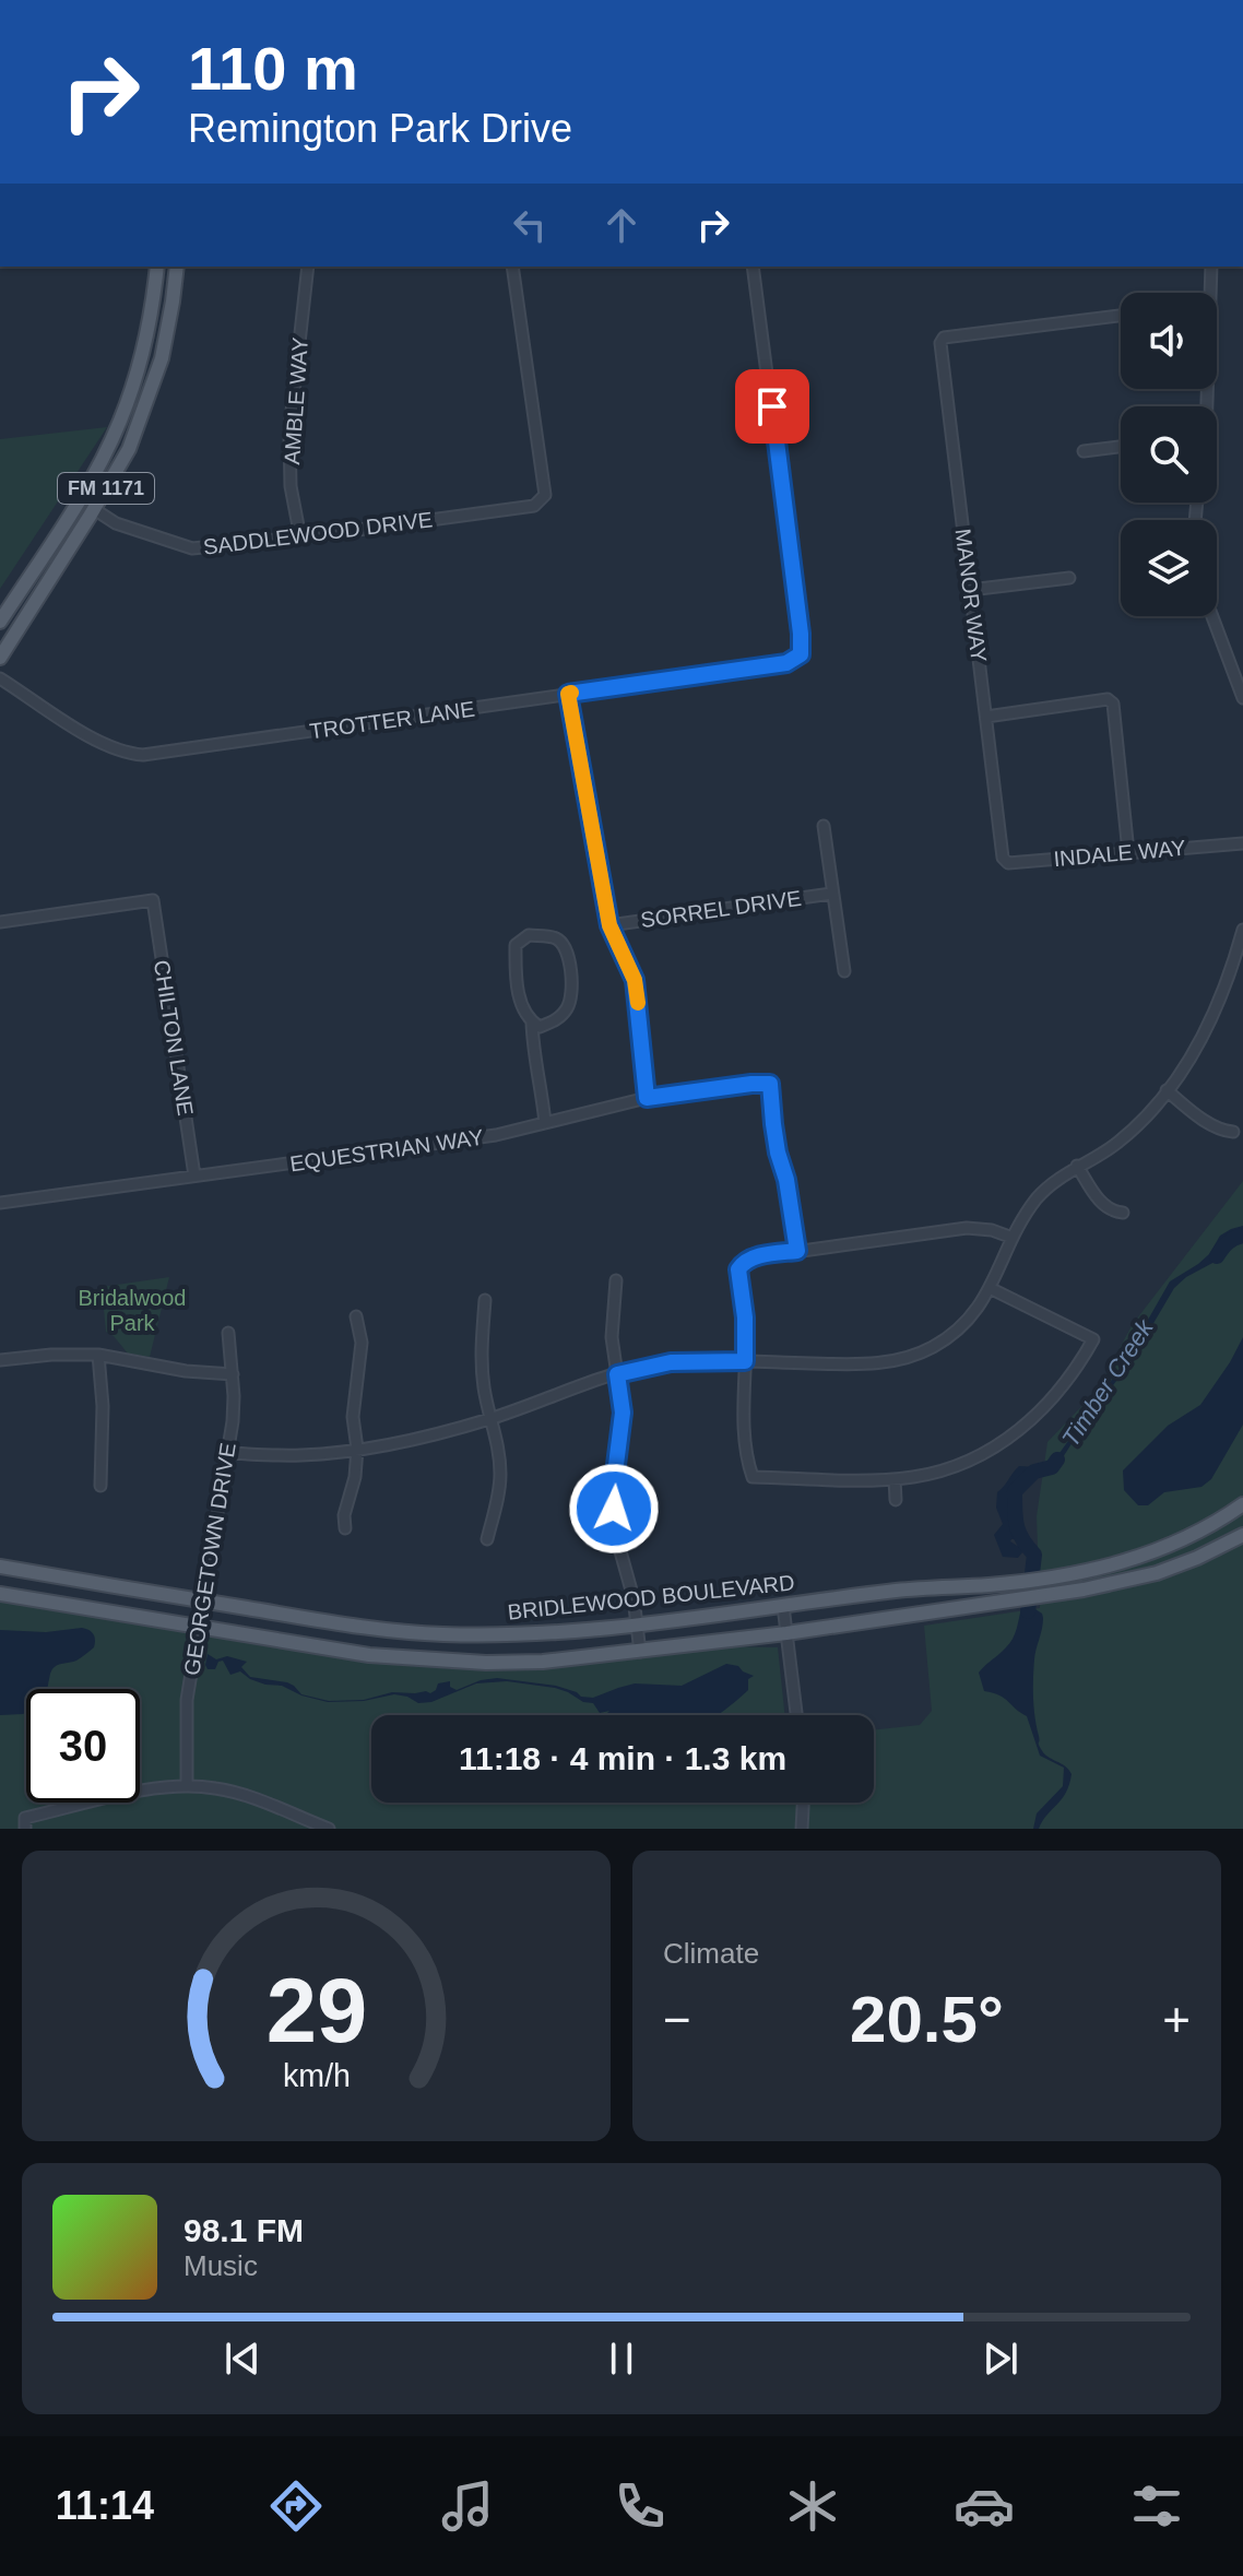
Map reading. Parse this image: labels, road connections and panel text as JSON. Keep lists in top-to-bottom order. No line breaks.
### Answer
{"streets":{"main road":["FM 1171","BRIDLEWOOD BOULEVARD"],"street":["AMBLE WAY","SADDLEWOOD DRIVE","MANOR WAY","TROTTER LANE","INDALE WAY","SORREL DRIVE","CHILTON LANE","EQUESTRIAN WAY","GEORGETOWN DRIVE"]},"crossings":[["AMBLE WAY","SADDLEWOOD DRIVE"],["FM 1171","SADDLEWOOD DRIVE"],["MANOR WAY","INDALE WAY"],["CHILTON LANE","EQUESTRIAN WAY"],["GEORGETOWN DRIVE","BRIDLEWOOD BOULEVARD"]],"water":["Timber Creek"],"parks":["Bridalwood Park"],"page":{"turn":["110 m","Remington Park Drive"],"limit":"30","trip":"11:18 · 4 min · 1.3 km","tile":"Climate","heat":["−","20.5°","+"],"song":["98.1 FM","Music"],"tabs":"11:14","gauge":["29","km/h"]}}
